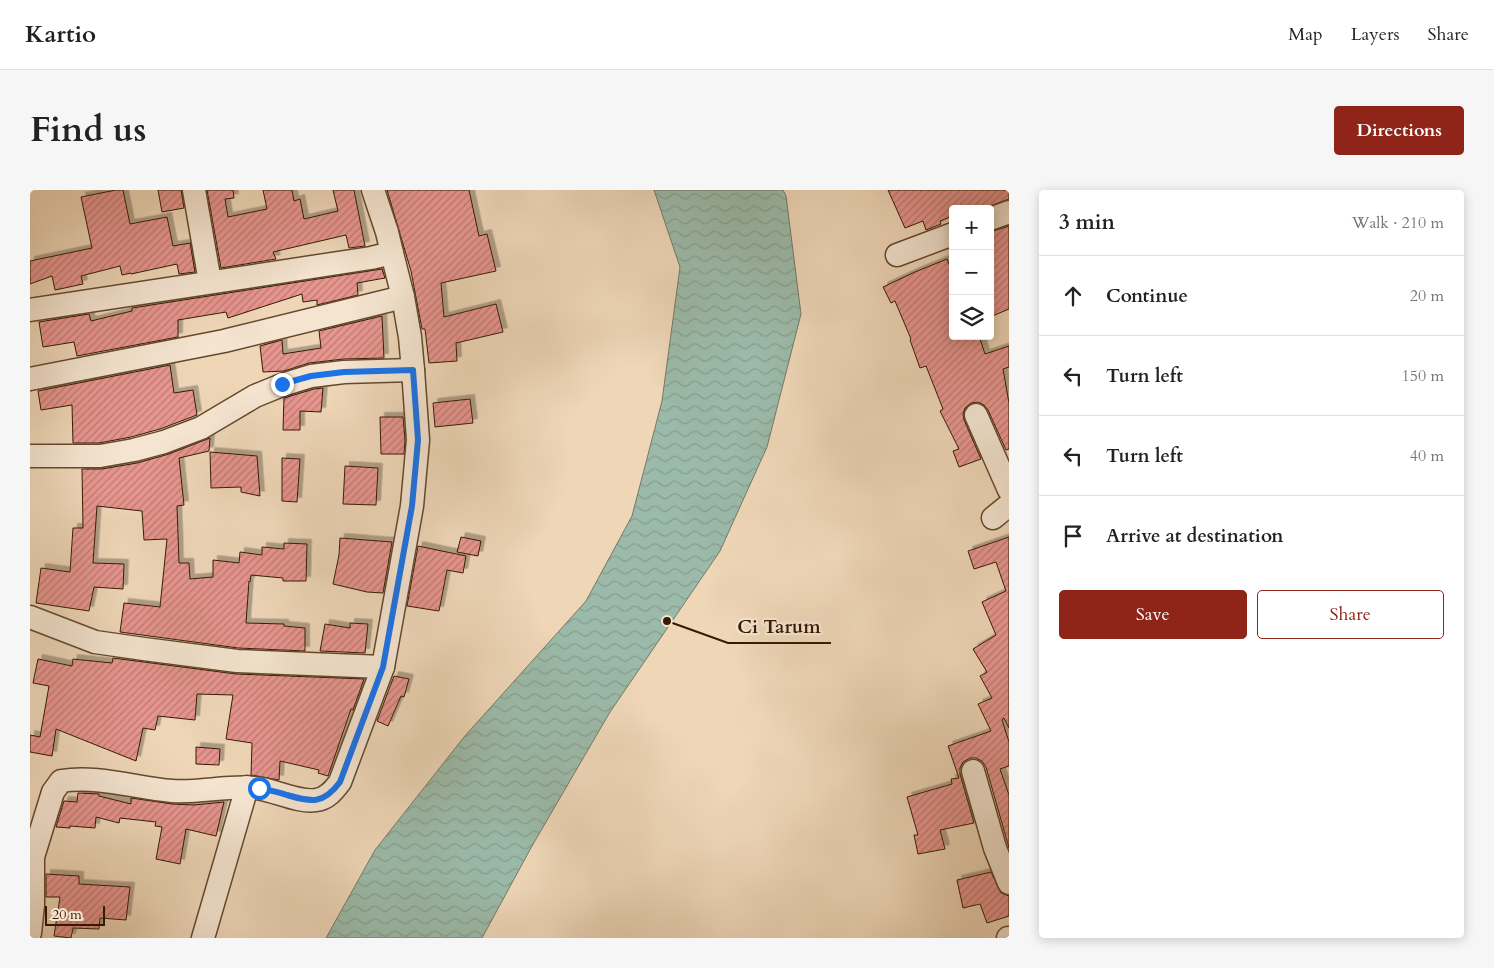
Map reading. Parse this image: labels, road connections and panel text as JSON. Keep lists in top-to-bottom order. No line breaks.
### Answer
{"places":["Ci Tarum"],"scale_bar":"20 m","page":{"header":"Kartio","nav":["Map","Layers","Share"],"title":"Find us","buttons":["Directions",["Save","Share"]],"heading":["3 min","Walk · 210 m"],"map_buttons":["+","−"],"list":[["Continue","20 m"],["Turn left","150 m"],["Turn left","40 m"],"Arrive at destination"],"scale":"20 m"}}
